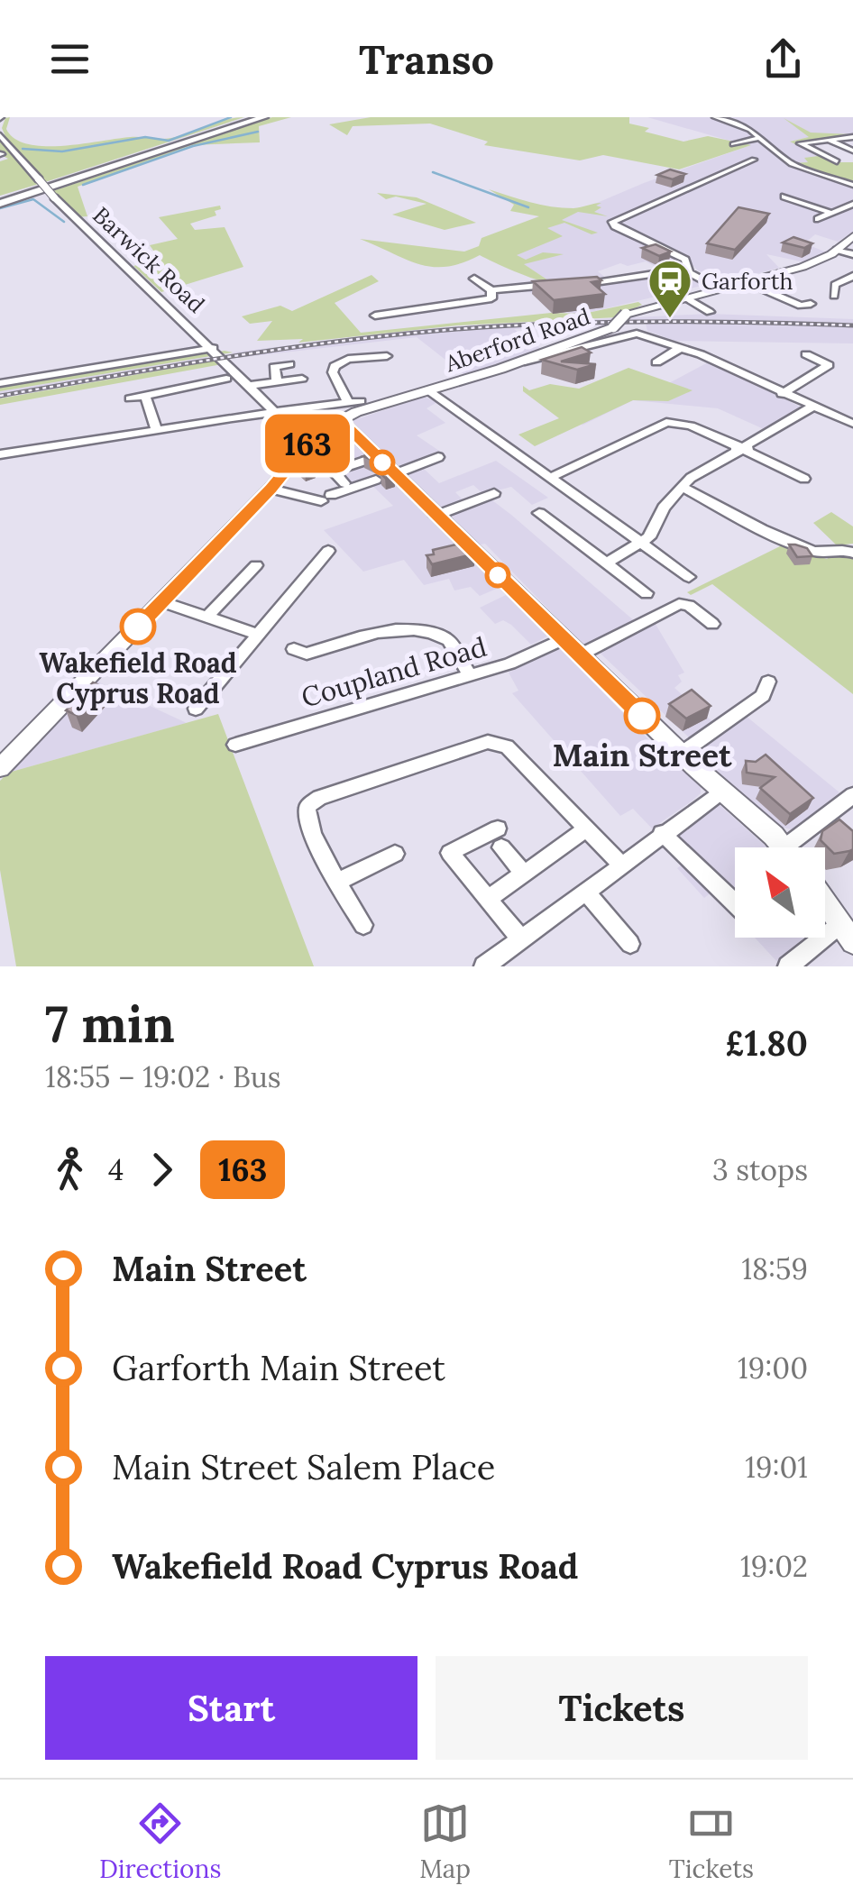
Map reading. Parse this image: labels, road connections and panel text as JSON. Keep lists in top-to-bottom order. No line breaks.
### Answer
{"streets":{"main road":["Aberford Road"],"street":["Barwick Road","Coupland Road"]},"places":{"station":["Garforth"],"other":["Wakefield Road Cyprus Road","Main Street"]},"lines":["bus line 163"],"north":"top left","page":{"header":"Transo","on_map":"163","heading":["7 min","18:55 – 19:02 · Bus","£1.80"],"legs":["4","163","3 stops"],"list":[{"name":"Main Street","value":"18:59"},{"name":"Garforth Main Street","value":"19:00"},{"name":"Main Street Salem Place","value":"19:01"},{"name":"Wakefield Road Cyprus Road","value":"19:02"}],"buttons":["Start","Tickets"],"tabs":["Directions","Map","Tickets"]}}
